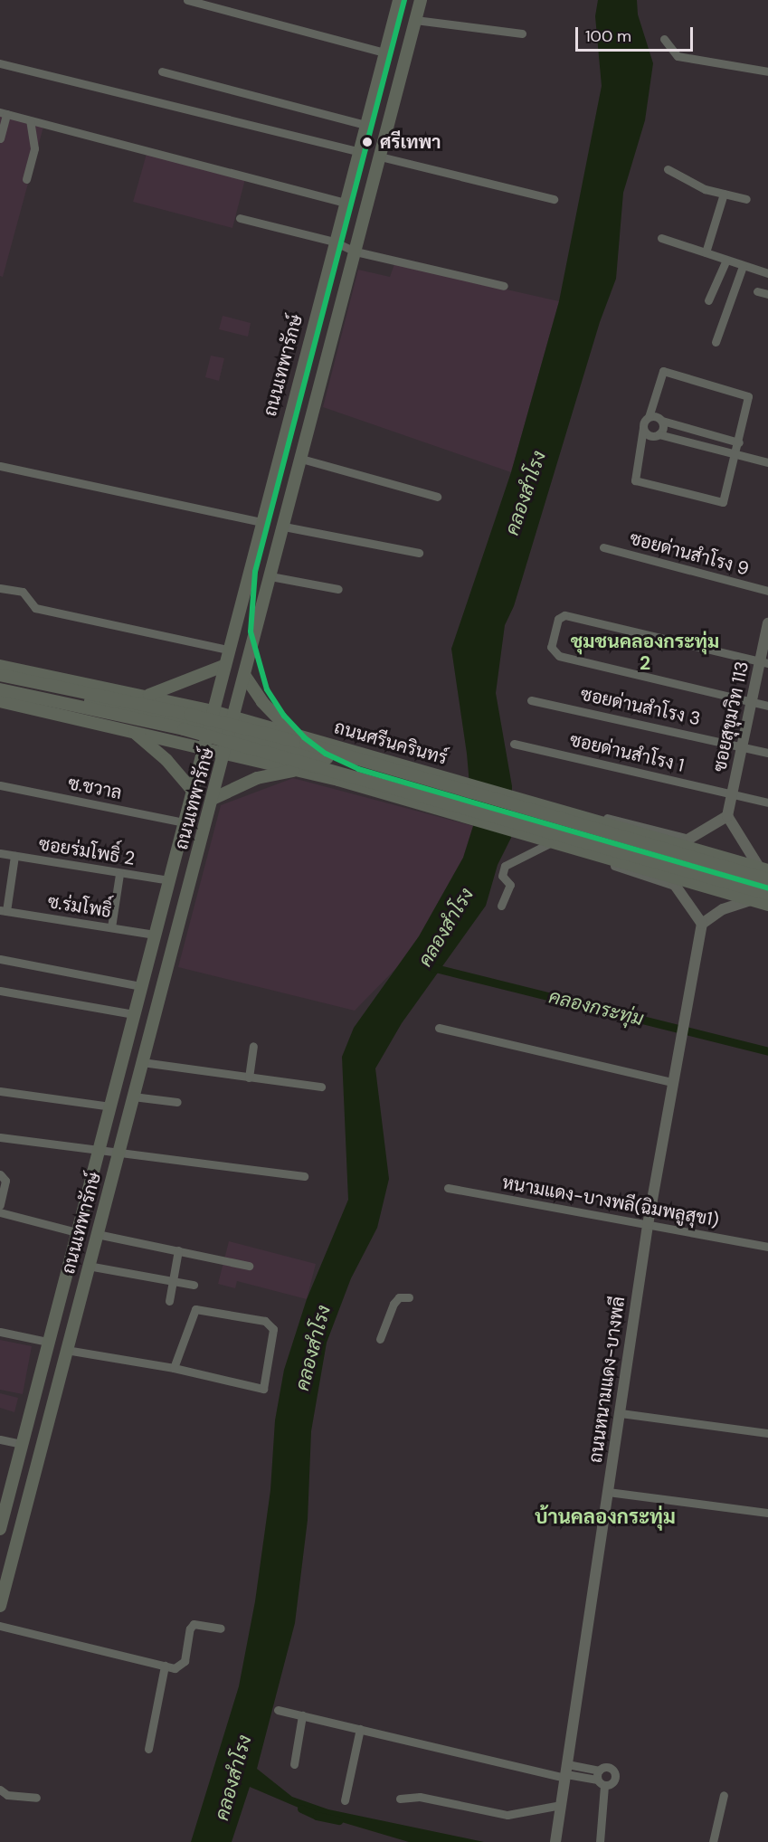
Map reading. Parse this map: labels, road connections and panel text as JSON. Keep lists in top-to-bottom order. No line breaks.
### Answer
{"streets":{"main road":["ถนนเทพารักษ์","ซอยสุขุมวิท 113","ถนนศรีนครินทร์","ถนนหนามแดง-บางพลี"],"street":["ซอยด่านสำโรง 9","ซอยด่านสำโรง 3","ซอยด่านสำโรง 1","ซ.ชวาล","ซอยร่มโพธิ์ 2","ซ.ร่มโพธิ์","หนามแดง-บางพลี(ฉิมพลูสุข1)"]},"crossings":[["ถนนเทพารักษ์","ถนนศรีนครินทร์"],["ถนนเทพารักษ์","ซ.ชวาล"],["ถนนเทพารักษ์","ซอยร่มโพธิ์ 2"],["ถนนเทพารักษ์","ซ.ร่มโพธิ์"],["ซอยด่านสำโรง 3","ซอยสุขุมวิท 113"],["ซอยสุขุมวิท 113","ซอยด่านสำโรง 1"],["หนามแดง-บางพลี(ฉิมพลูสุข1)","ถนนหนามแดง-บางพลี"]],"districts":["ชุมชนคลองกระทุ่ม 2","บ้านคลองกระทุ่ม"],"water":["คลองสำโรง","คลองกระทุ่ม"],"places":["ศรีเทพา"],"scale_bar":"100 m"}
